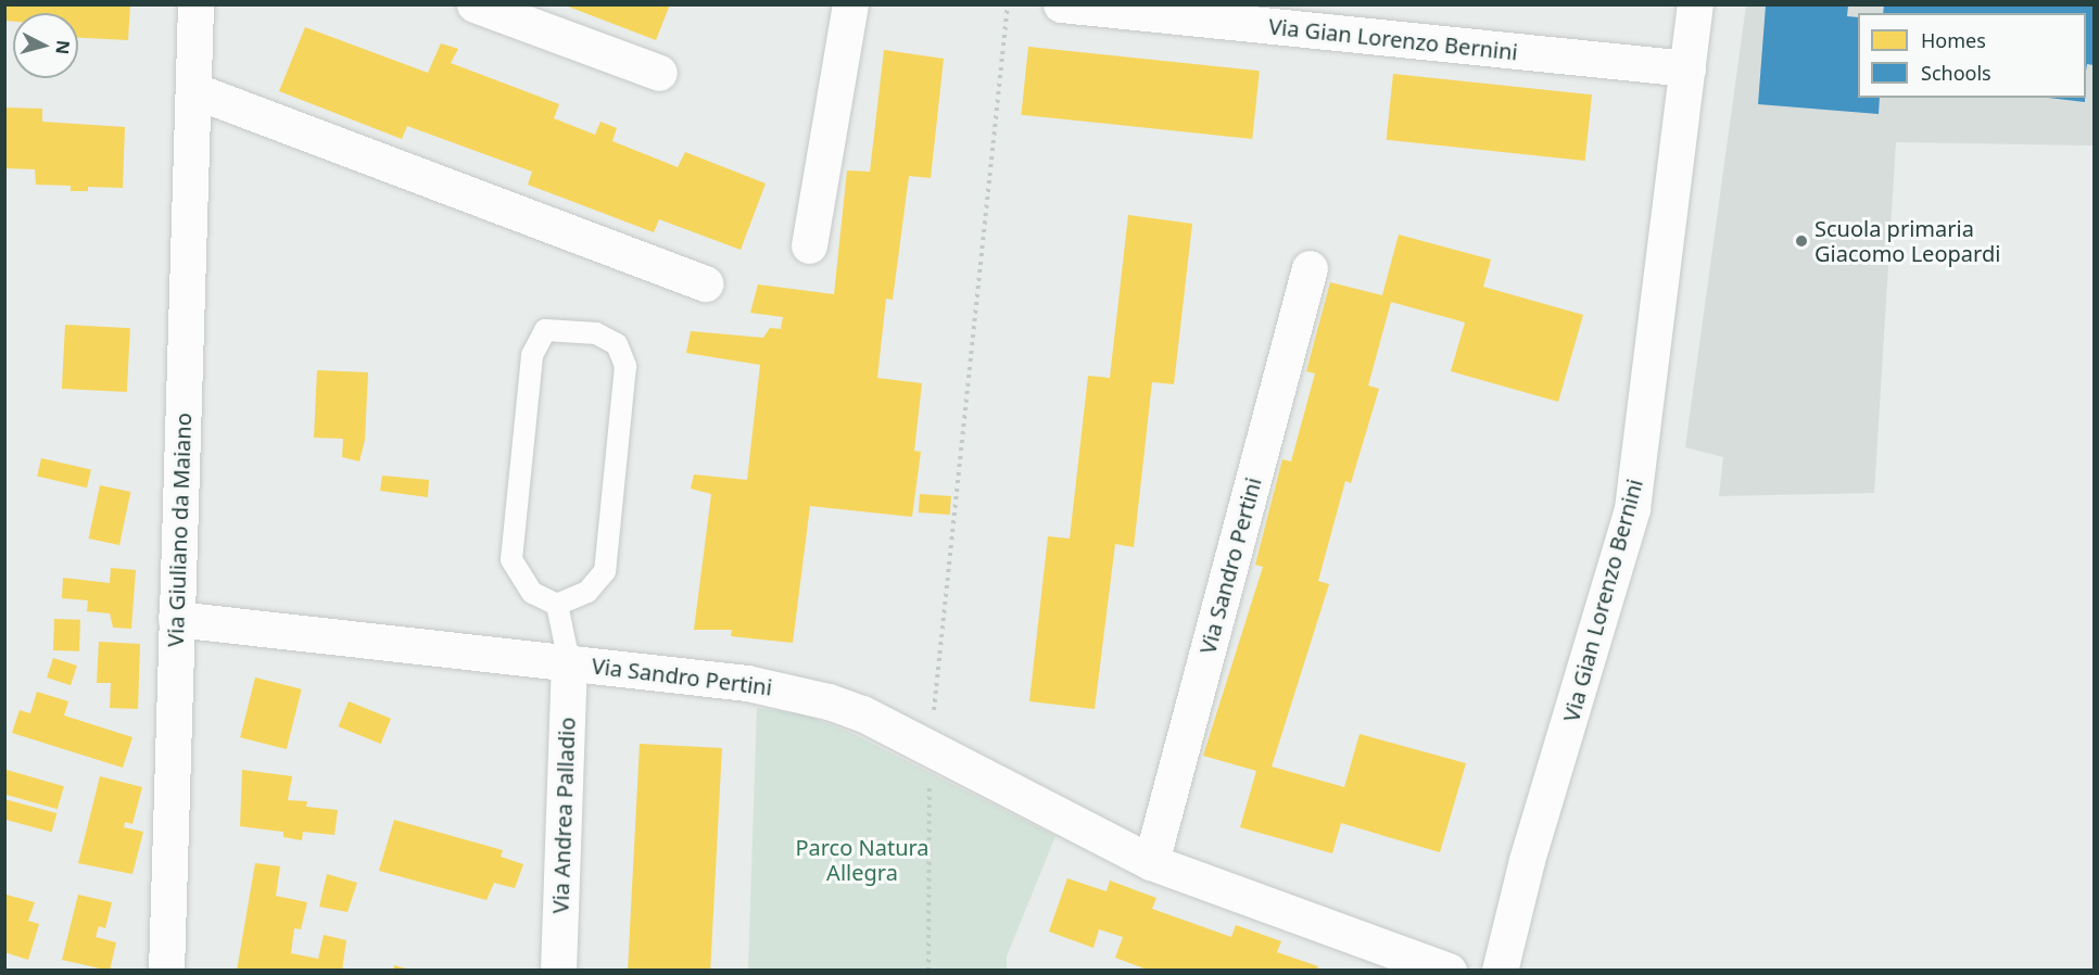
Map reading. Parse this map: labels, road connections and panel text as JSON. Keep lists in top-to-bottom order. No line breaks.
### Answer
{"streets":{"street":["Via Gian Lorenzo Bernini","Via Giuliano da Maiano","Via Sandro Pertini","Via Andrea Palladio"]},"crossings":[["Via Giuliano da Maiano","Via Sandro Pertini"],["Via Sandro Pertini","Via Andrea Palladio"]],"parks":["Parco Natura Allegra"],"places":["Scuola primaria Giacomo Leopardi"],"legend":["Homes","Schools"],"north":"right"}
